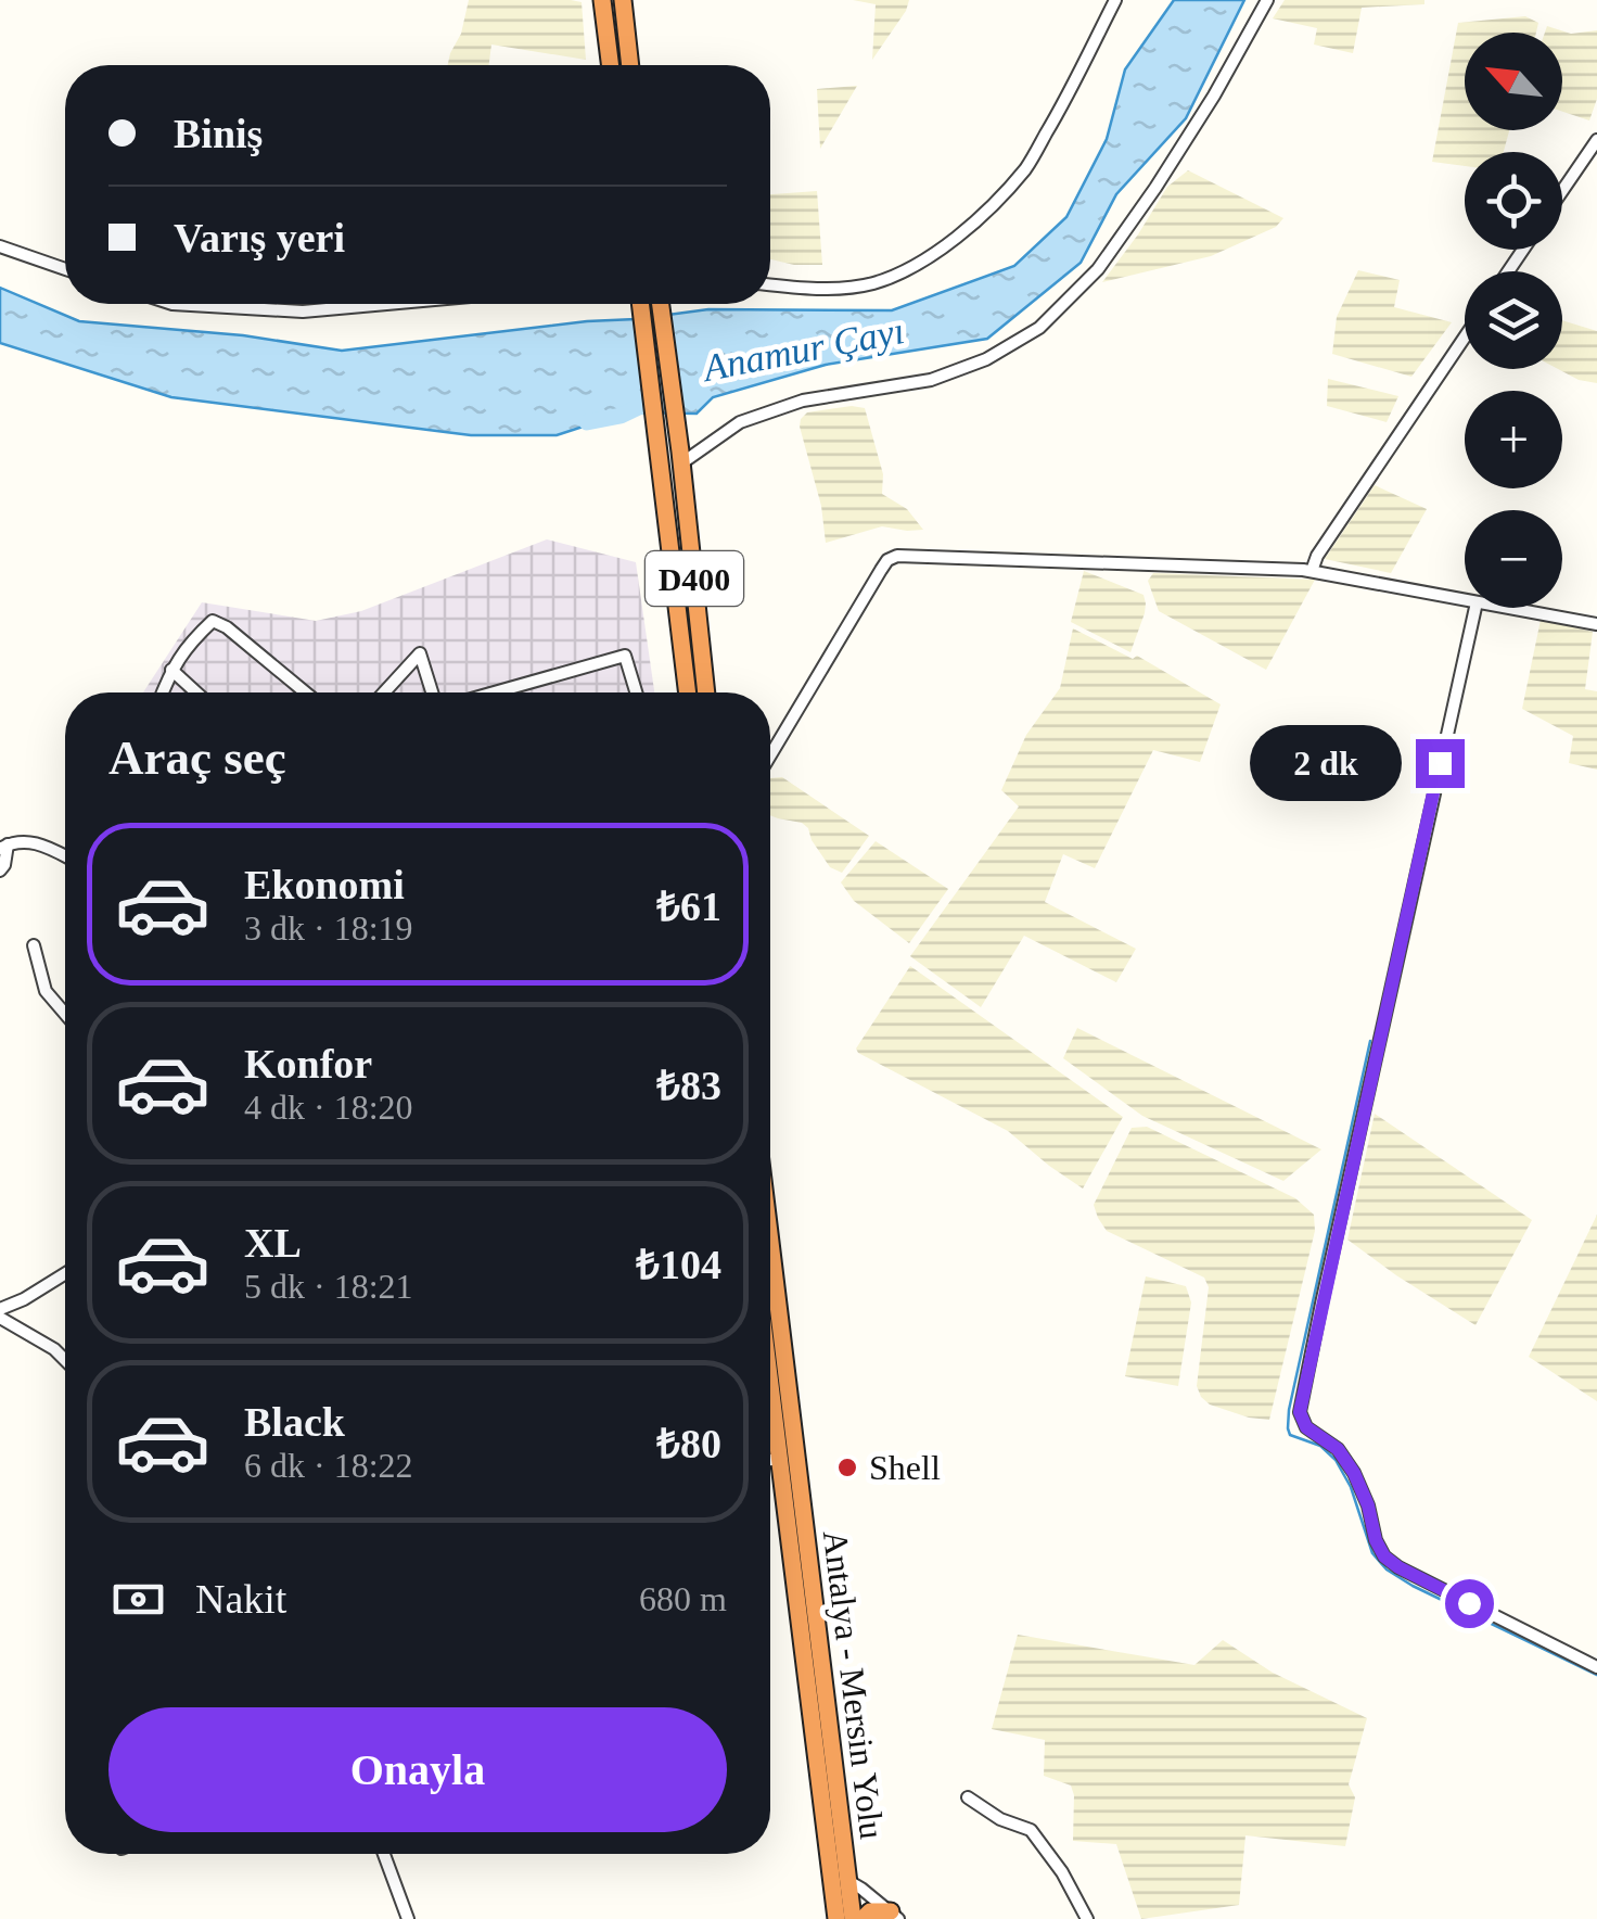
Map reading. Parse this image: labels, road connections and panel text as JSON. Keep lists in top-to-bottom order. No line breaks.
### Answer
{"streets":{"highway":["D400","Antalya - Mersin Yolu"]},"water":["Anamur Çayı"],"places":["Shell"],"north":"top left","page":{"map_buttons":["+","−"],"banner":["Biniş","Varış yeri"],"heading":"Araç seç","bubble":"2 dk","list":[{"name":"Ekonomi","note":"3 dk · 18:19","value":"₺61"},{"name":"Konfor","note":"4 dk · 18:20","value":"₺83"},{"name":"XL","note":"5 dk · 18:21","value":"₺104"},{"name":"Black","note":"6 dk · 18:22","value":"₺80"}],"pay":["Nakit","680 m"],"buttons":"Onayla"}}
